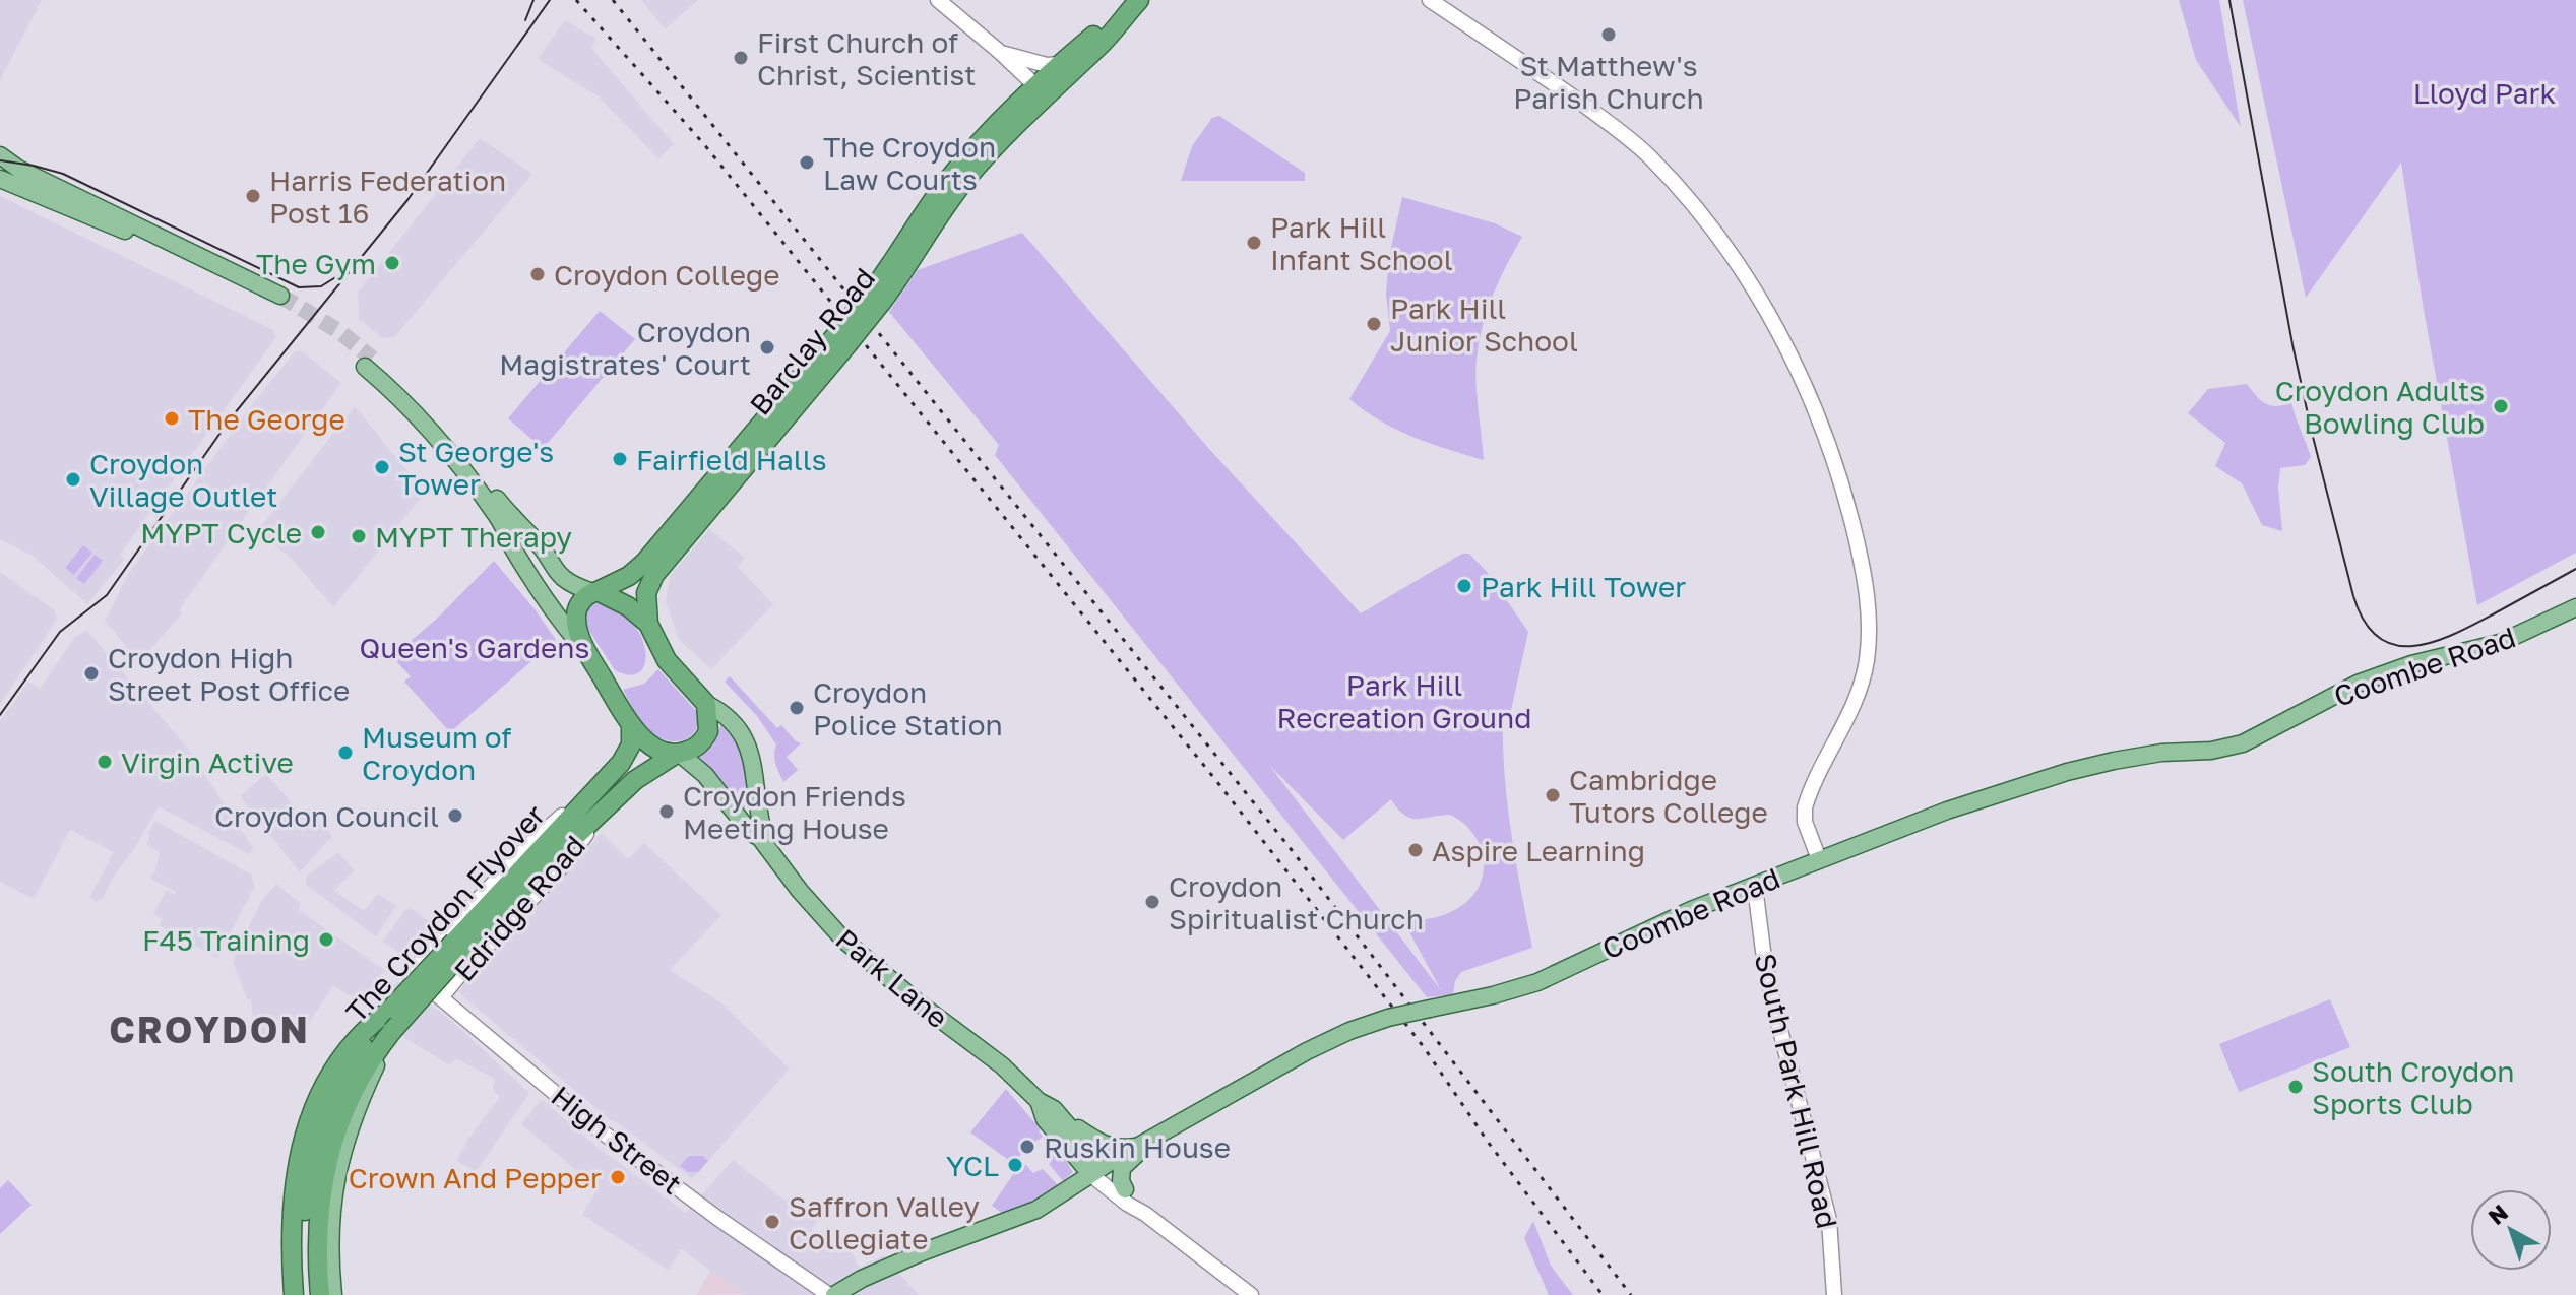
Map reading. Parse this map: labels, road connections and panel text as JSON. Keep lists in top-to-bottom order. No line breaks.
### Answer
{"streets":{"highway":["Barclay Road","The Croydon Flyover"],"main road":["Coombe Road","Edridge Road","Park Lane","South Park Hill Road","High Street"]},"crossings":[["Coombe Road","Park Lane"],["Coombe Road","South Park Hill Road"],["Coombe Road","High Street"],["Edridge Road","The Croydon Flyover"],["Edridge Road","High Street"],["The Croydon Flyover","Park Lane"],["The Croydon Flyover","High Street"]],"districts":["CROYDON"],"parks":["Lloyd Park","Queen's Gardens","Park Hill Recreation Ground"],"places":["St Matthew's Parish Church","First Church of Christ, Scientist","The Croydon Law Courts","Harris Federation Post 16","Park Hill Infant School","The Gym","Croydon College","Park Hill Junior School","Croydon Magistrates' Court","Croydon Adults Bowling Club","The George","Fairfield Halls","St George's Tower","Croydon Village Outlet","MYPT Cycle","MYPT Therapy","Park Hill Tower","Croydon High Street Post Office","Croydon Police Station","Museum of Croydon","Virgin Active","Cambridge Tutors College","Croydon Friends Meeting House","Croydon Council","Aspire Learning","Croydon Spiritualist Church","F45 Training","South Croydon Sports Club","Ruskin House","YCL","Crown And Pepper","Saffron Valley Collegiate"],"north":"top left"}
